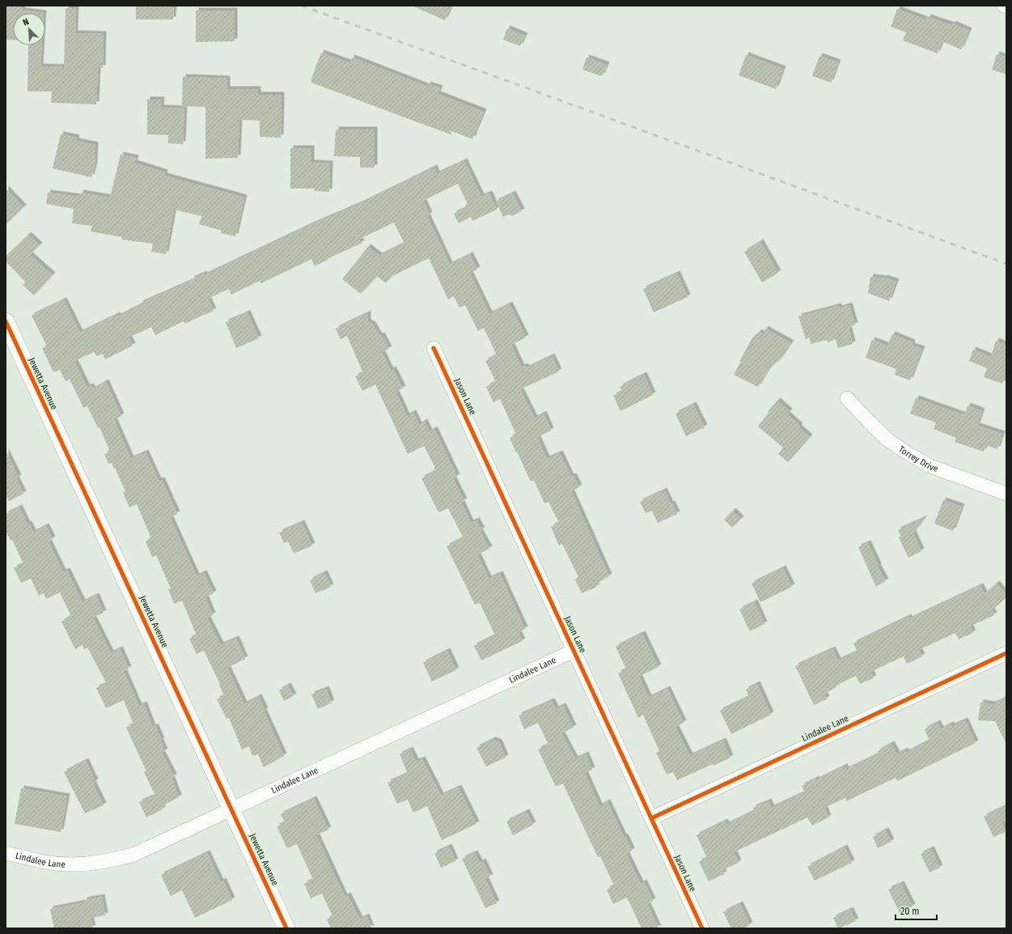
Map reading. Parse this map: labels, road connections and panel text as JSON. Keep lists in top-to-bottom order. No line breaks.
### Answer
{"streets":{"street":["Jewetta Avenue","Jason Lane","Torrey Drive","Lindalee Lane"]},"crossings":[["Jewetta Avenue","Lindalee Lane"],["Jason Lane","Lindalee Lane"]],"scale_bar":"20 m","north":"top left"}
